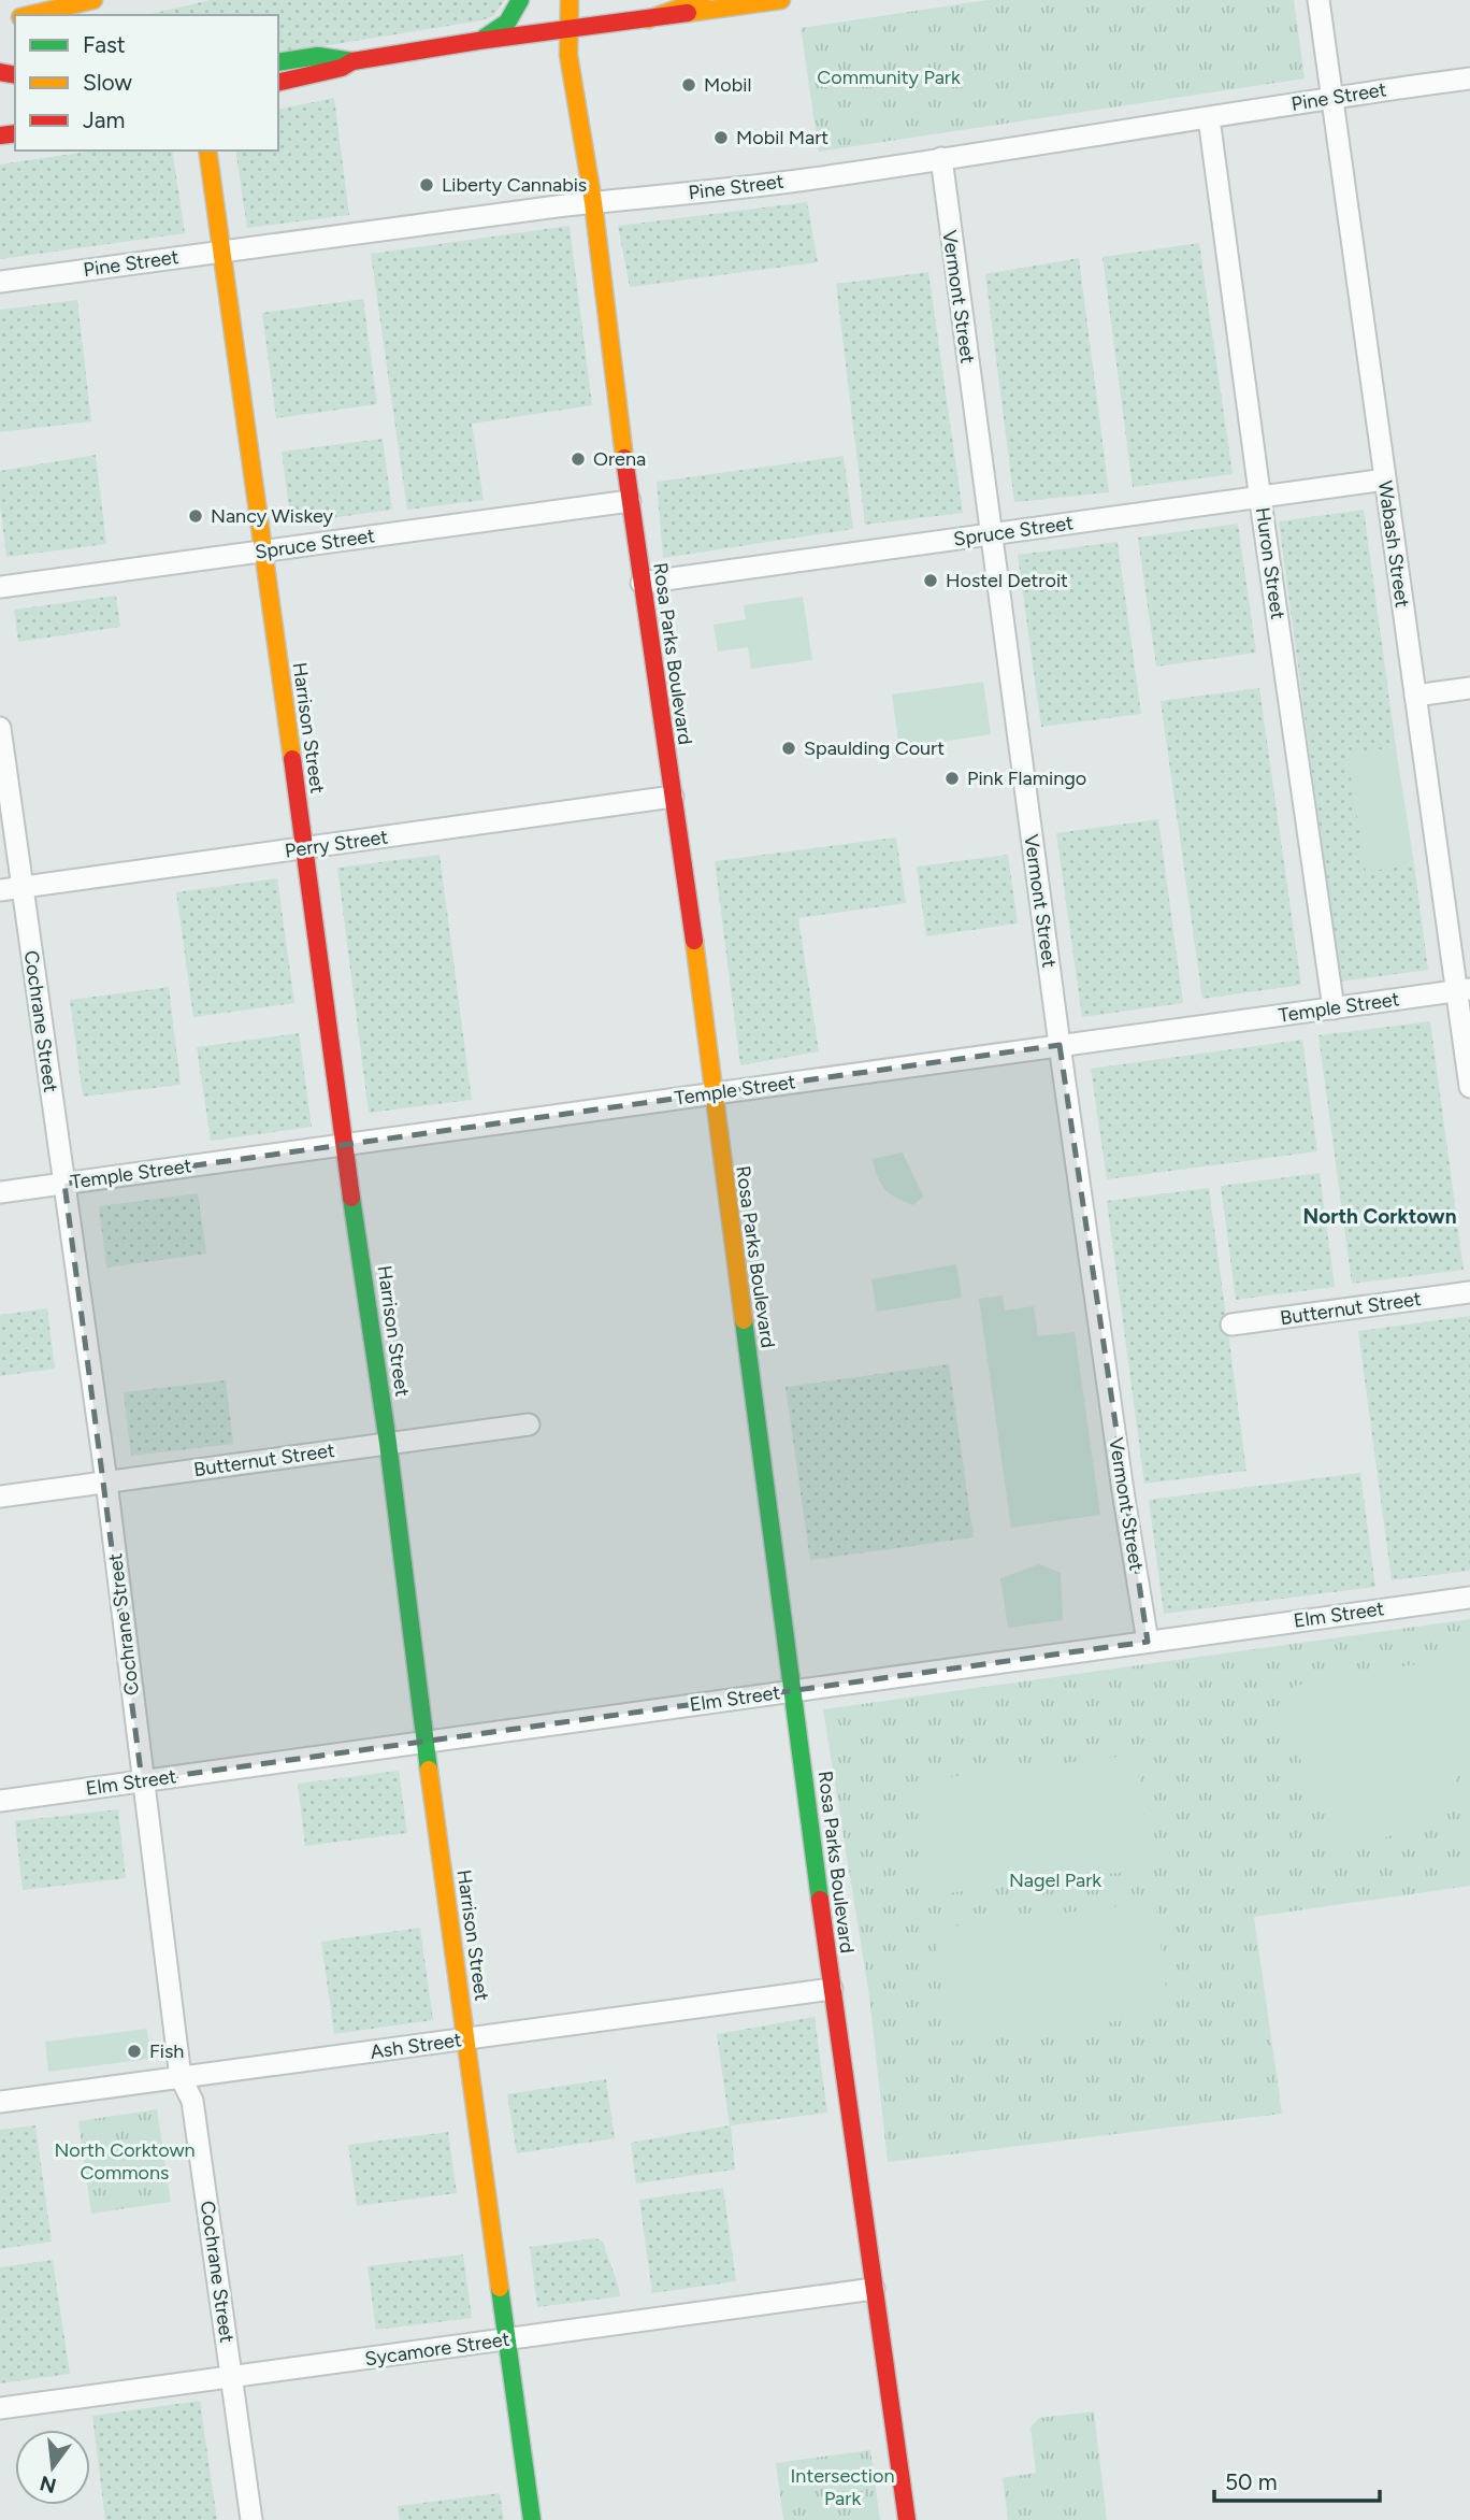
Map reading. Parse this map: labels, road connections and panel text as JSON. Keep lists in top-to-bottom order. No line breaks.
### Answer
{"streets":{"main road":["Rosa Parks Boulevard","Harrison Street"],"street":["Pine Street","Vermont Street","Spruce Street","Wabash Street","Huron Street","Perry Street","Temple Street","Cochrane Street","Butternut Street","Elm Street","Ash Street","Sycamore Street"]},"crossings":[["Pine Street","Vermont Street"],["Pine Street","Wabash Street"],["Pine Street","Huron Street"],["Pine Street","Rosa Parks Boulevard"],["Pine Street","Harrison Street"],["Vermont Street","Spruce Street"],["Vermont Street","Temple Street"],["Vermont Street","Elm Street"],["Spruce Street","Wabash Street"],["Spruce Street","Huron Street"],["Spruce Street","Rosa Parks Boulevard"],["Spruce Street","Harrison Street"],["Wabash Street","Temple Street"],["Huron Street","Temple Street"],["Rosa Parks Boulevard","Perry Street"],["Rosa Parks Boulevard","Temple Street"],["Rosa Parks Boulevard","Elm Street"],["Rosa Parks Boulevard","Ash Street"],["Rosa Parks Boulevard","Sycamore Street"],["Harrison Street","Perry Street"],["Harrison Street","Temple Street"],["Harrison Street","Butternut Street"],["Harrison Street","Elm Street"],["Harrison Street","Ash Street"],["Harrison Street","Sycamore Street"],["Perry Street","Cochrane Street"],["Temple Street","Cochrane Street"],["Cochrane Street","Butternut Street"],["Cochrane Street","Elm Street"],["Cochrane Street","Ash Street"],["Cochrane Street","Sycamore Street"]],"districts":["North Corktown"],"parks":["Community Park","Nagel Park","North Corktown Commons","Intersection Park"],"places":["Mobil","Mobil Mart","Liberty Cannabis","Orena","Nancy Wiskey","Hostel Detroit","Spaulding Court","Pink Flamingo","Fish"],"legend":["Fast","Slow","Jam"],"scale_bar":"50 m","north":"bottom"}
